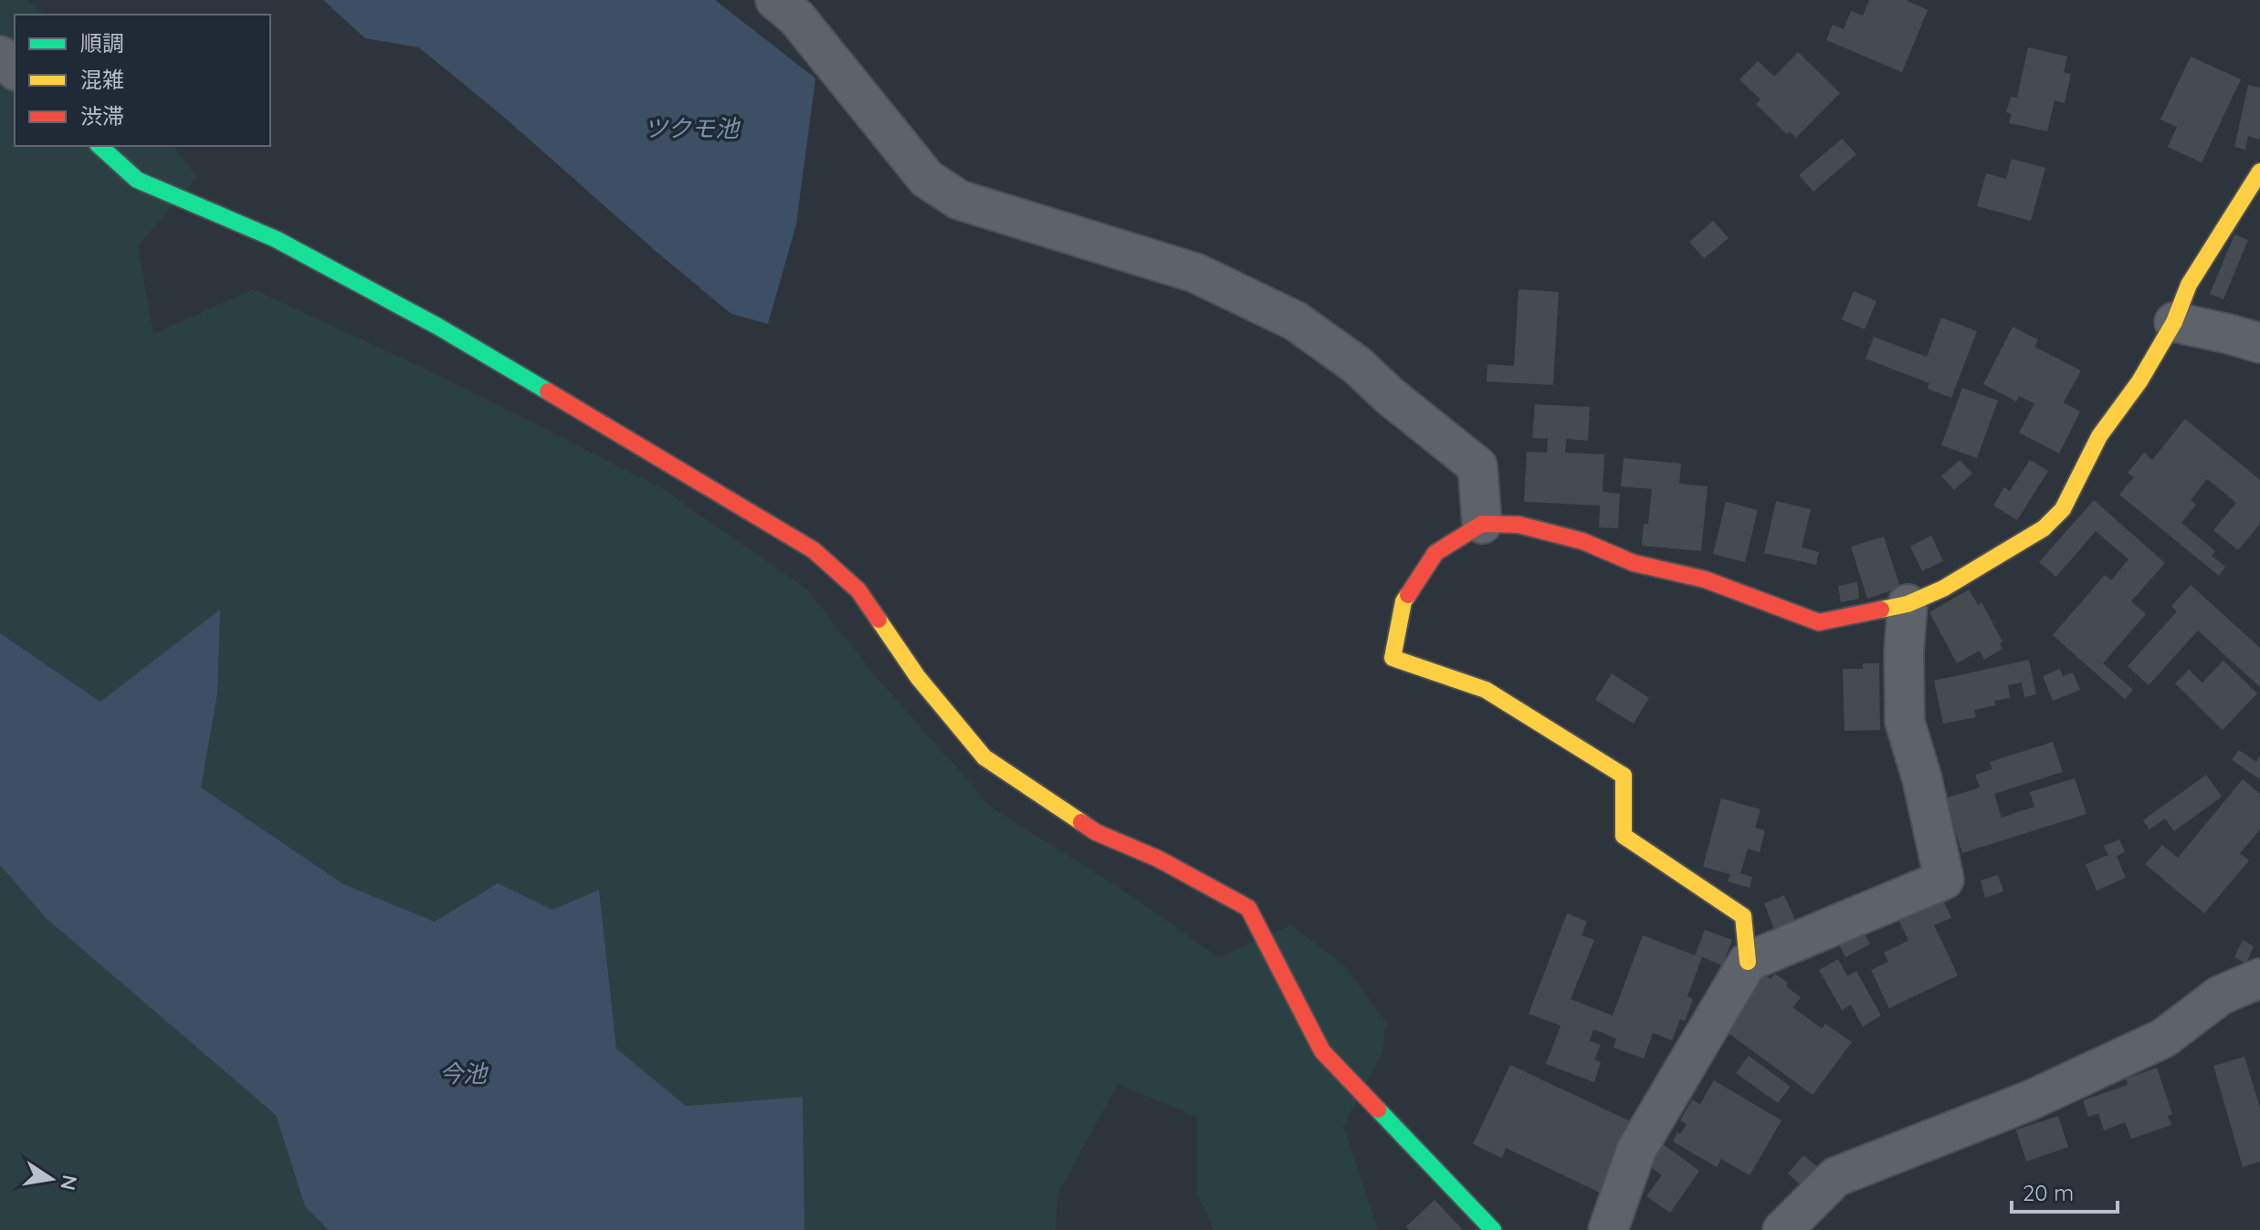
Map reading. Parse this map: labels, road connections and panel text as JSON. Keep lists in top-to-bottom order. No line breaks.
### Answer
{"water":["ツクモ池","今池"],"legend":["順調","混雑","渋滞"],"scale_bar":"20 m","north":"right"}
